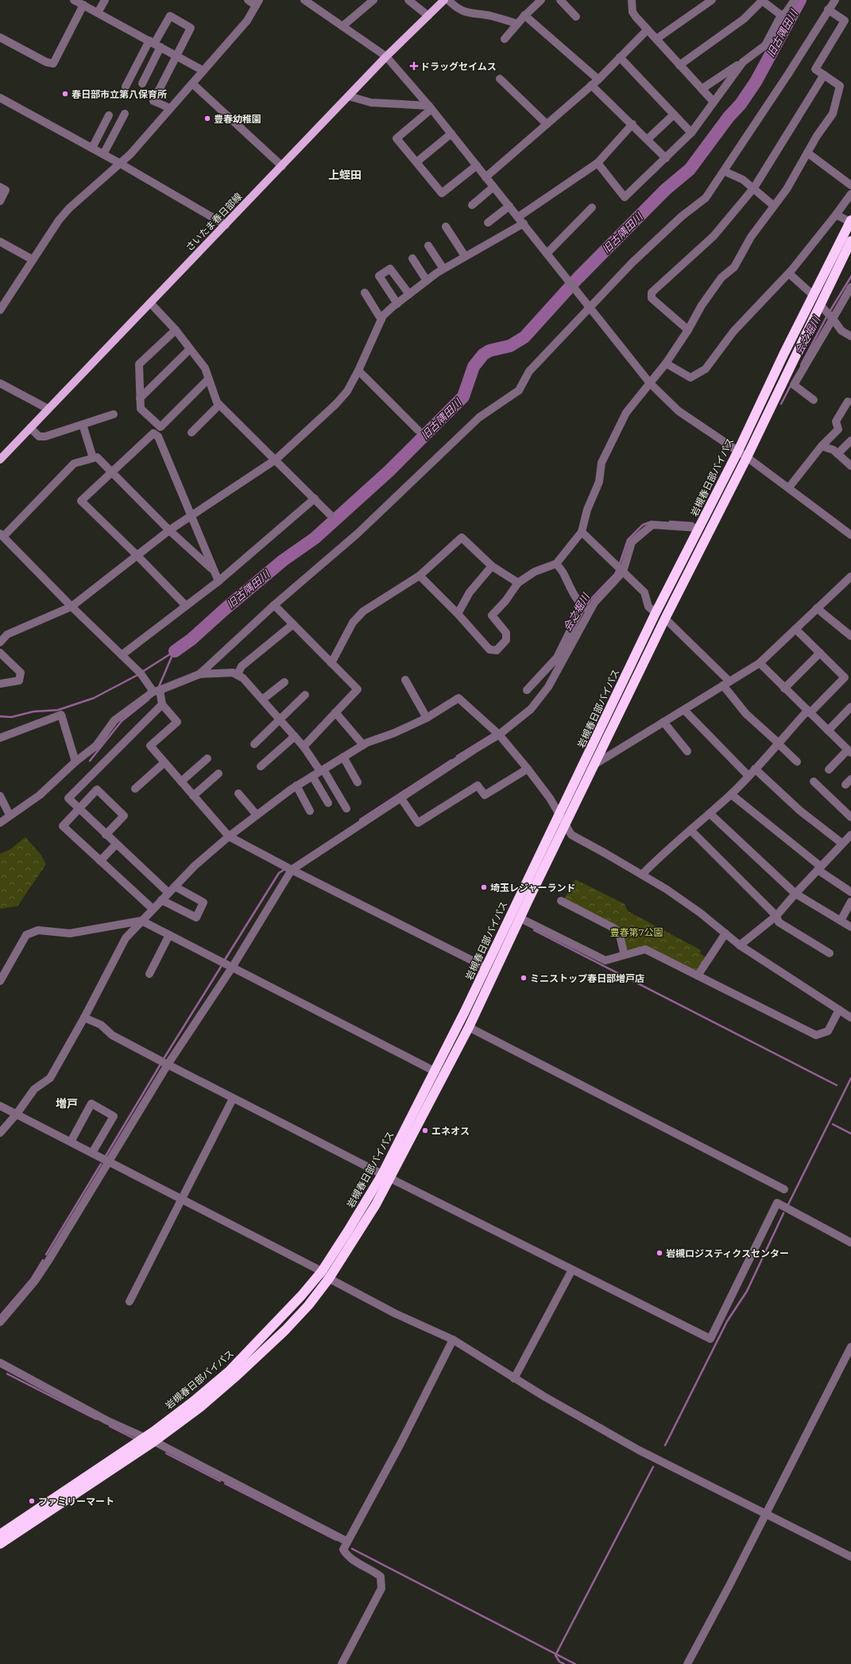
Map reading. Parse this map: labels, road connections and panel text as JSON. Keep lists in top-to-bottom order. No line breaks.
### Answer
{"streets":{"highway":["岩槻春日部バイパス"],"main road":["さいたま春日部線"]},"districts":["上蛭田","増戸"],"water":["旧古隅田川","会之堀川"],"parks":["豊春第7公園"],"places":{"health":["ドラッグセイムス"],"other":["春日部市立第八保育所","豊春幼稚園","埼玉レジャーランド","ミニストップ春日部増戸店","エネオス","岩槻ロジスティクスセンター","ファミリーマート"]}}
